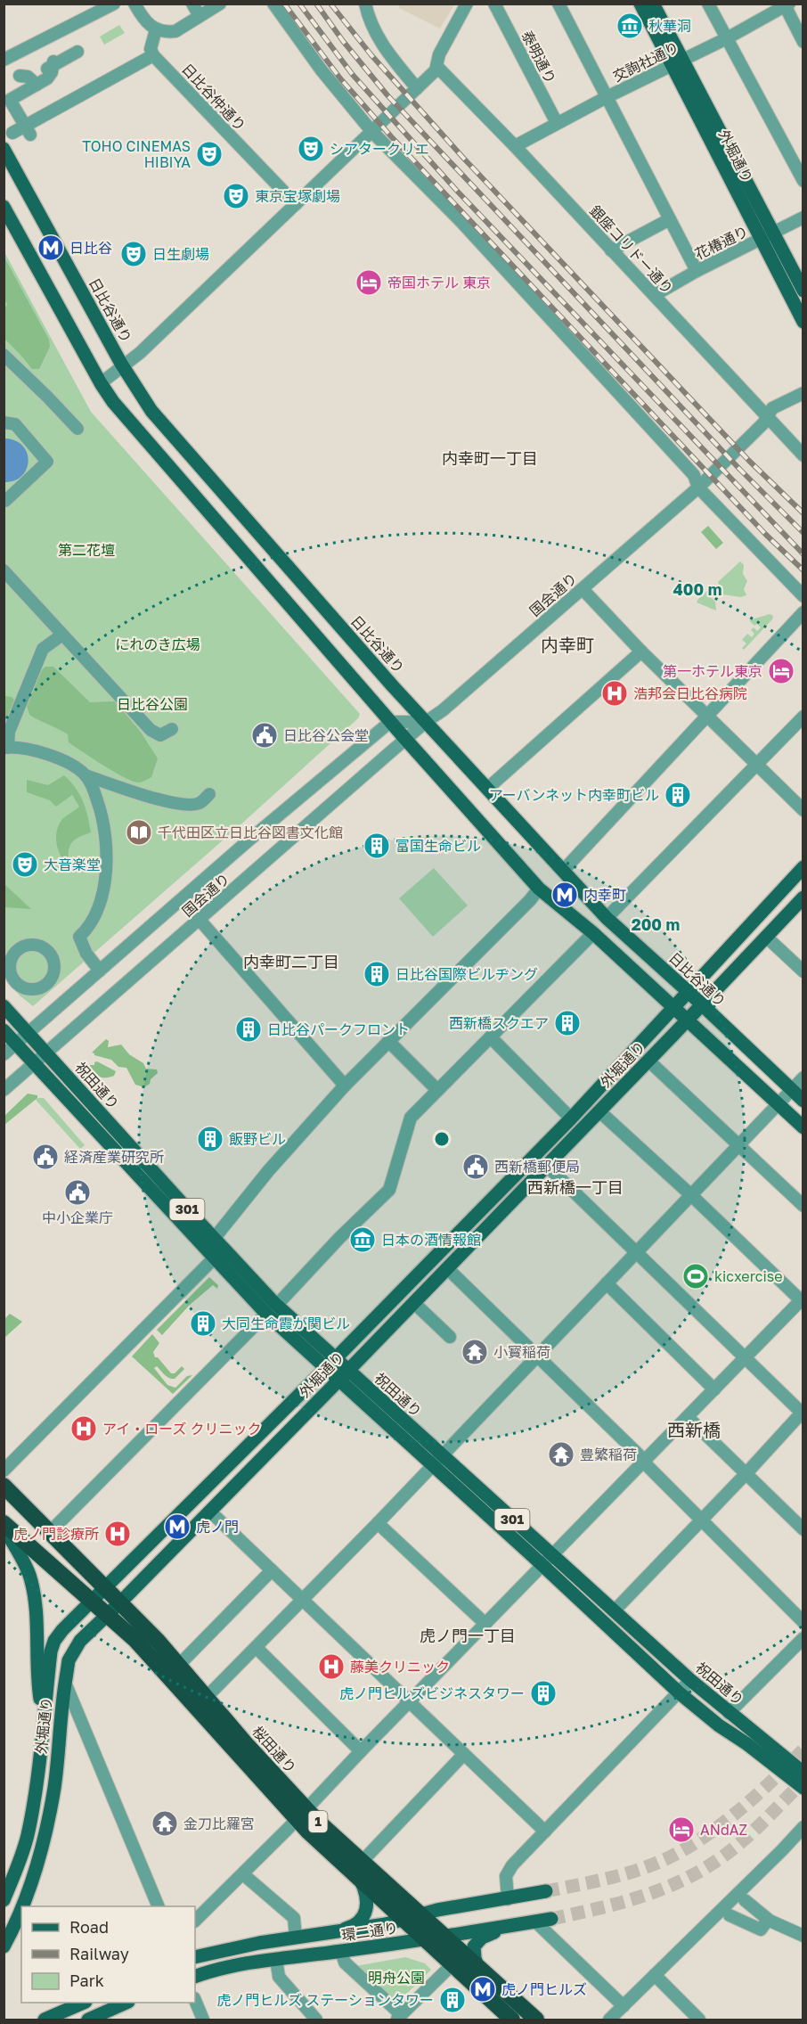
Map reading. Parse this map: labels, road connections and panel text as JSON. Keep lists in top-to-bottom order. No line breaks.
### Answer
{"streets":{"highway":["桜田通り","1"],"main road":["外堀通り","日比谷通り","祝田通り","301","環二通り"],"street":["泰明通り","交詢社通り","日比谷仲通り","花椿通り","銀座コリドー通り","国会通り"]},"crossings":[["泰明通り","交詢社通り"],["交詢社通り","外堀通り"],["交詢社通り","銀座コリドー通り"],["外堀通り","花椿通り"],["外堀通り","日比谷通り"],["外堀通り","祝田通り"],["外堀通り","桜田通り"],["花椿通り","銀座コリドー通り"],["銀座コリドー通り","国会通り"],["日比谷通り","国会通り"],["国会通り","祝田通り"],["桜田通り","環二通り"]],"districts":["内幸町一丁目","内幸町","内幸町二丁目","西新橋一丁目","西新橋","虎ノ門一丁目"],"parks":["第二花壇","にれのき広場","日比谷公園","明舟公園"],"places":{"museum":["秋華洞","日本の酒情報館"],"theatre":["シアタークリエ","TOHO CINEMAS HIBIYA","東京宝塚劇場","日生劇場","大音楽堂"],"metro station":["日比谷","内幸町","虎ノ門","虎ノ門ヒルズ"],"hotel":["帝国ホテル 東京","第一ホテル東京","ANdAZ"],"hospital":["浩邦会日比谷病院","アイ・ローズ クリニック","虎ノ門診療所","藤美クリニック"],"public building":["日比谷公会堂","経済産業研究所","西新橋郵便局","中小企業庁"],"building":["アーバンネット内幸町ビル","富国生命ビル","日比谷国際ビルヂング","西新橋スクエア","日比谷パークフロント","飯野ビル","大同生命霞が関ビル","虎ノ門ヒルズビジネスタワー","虎ノ門ヒルズ ステーションタワー"],"library":["千代田区立日比谷図書文化館"],"sports":["kicxercise"],"temple":["小寳稲荷","豊繁稲荷","金刀比羅宮"]},"legend":["Road","Railway","Park"],"rings":["400 m","200 m"]}
